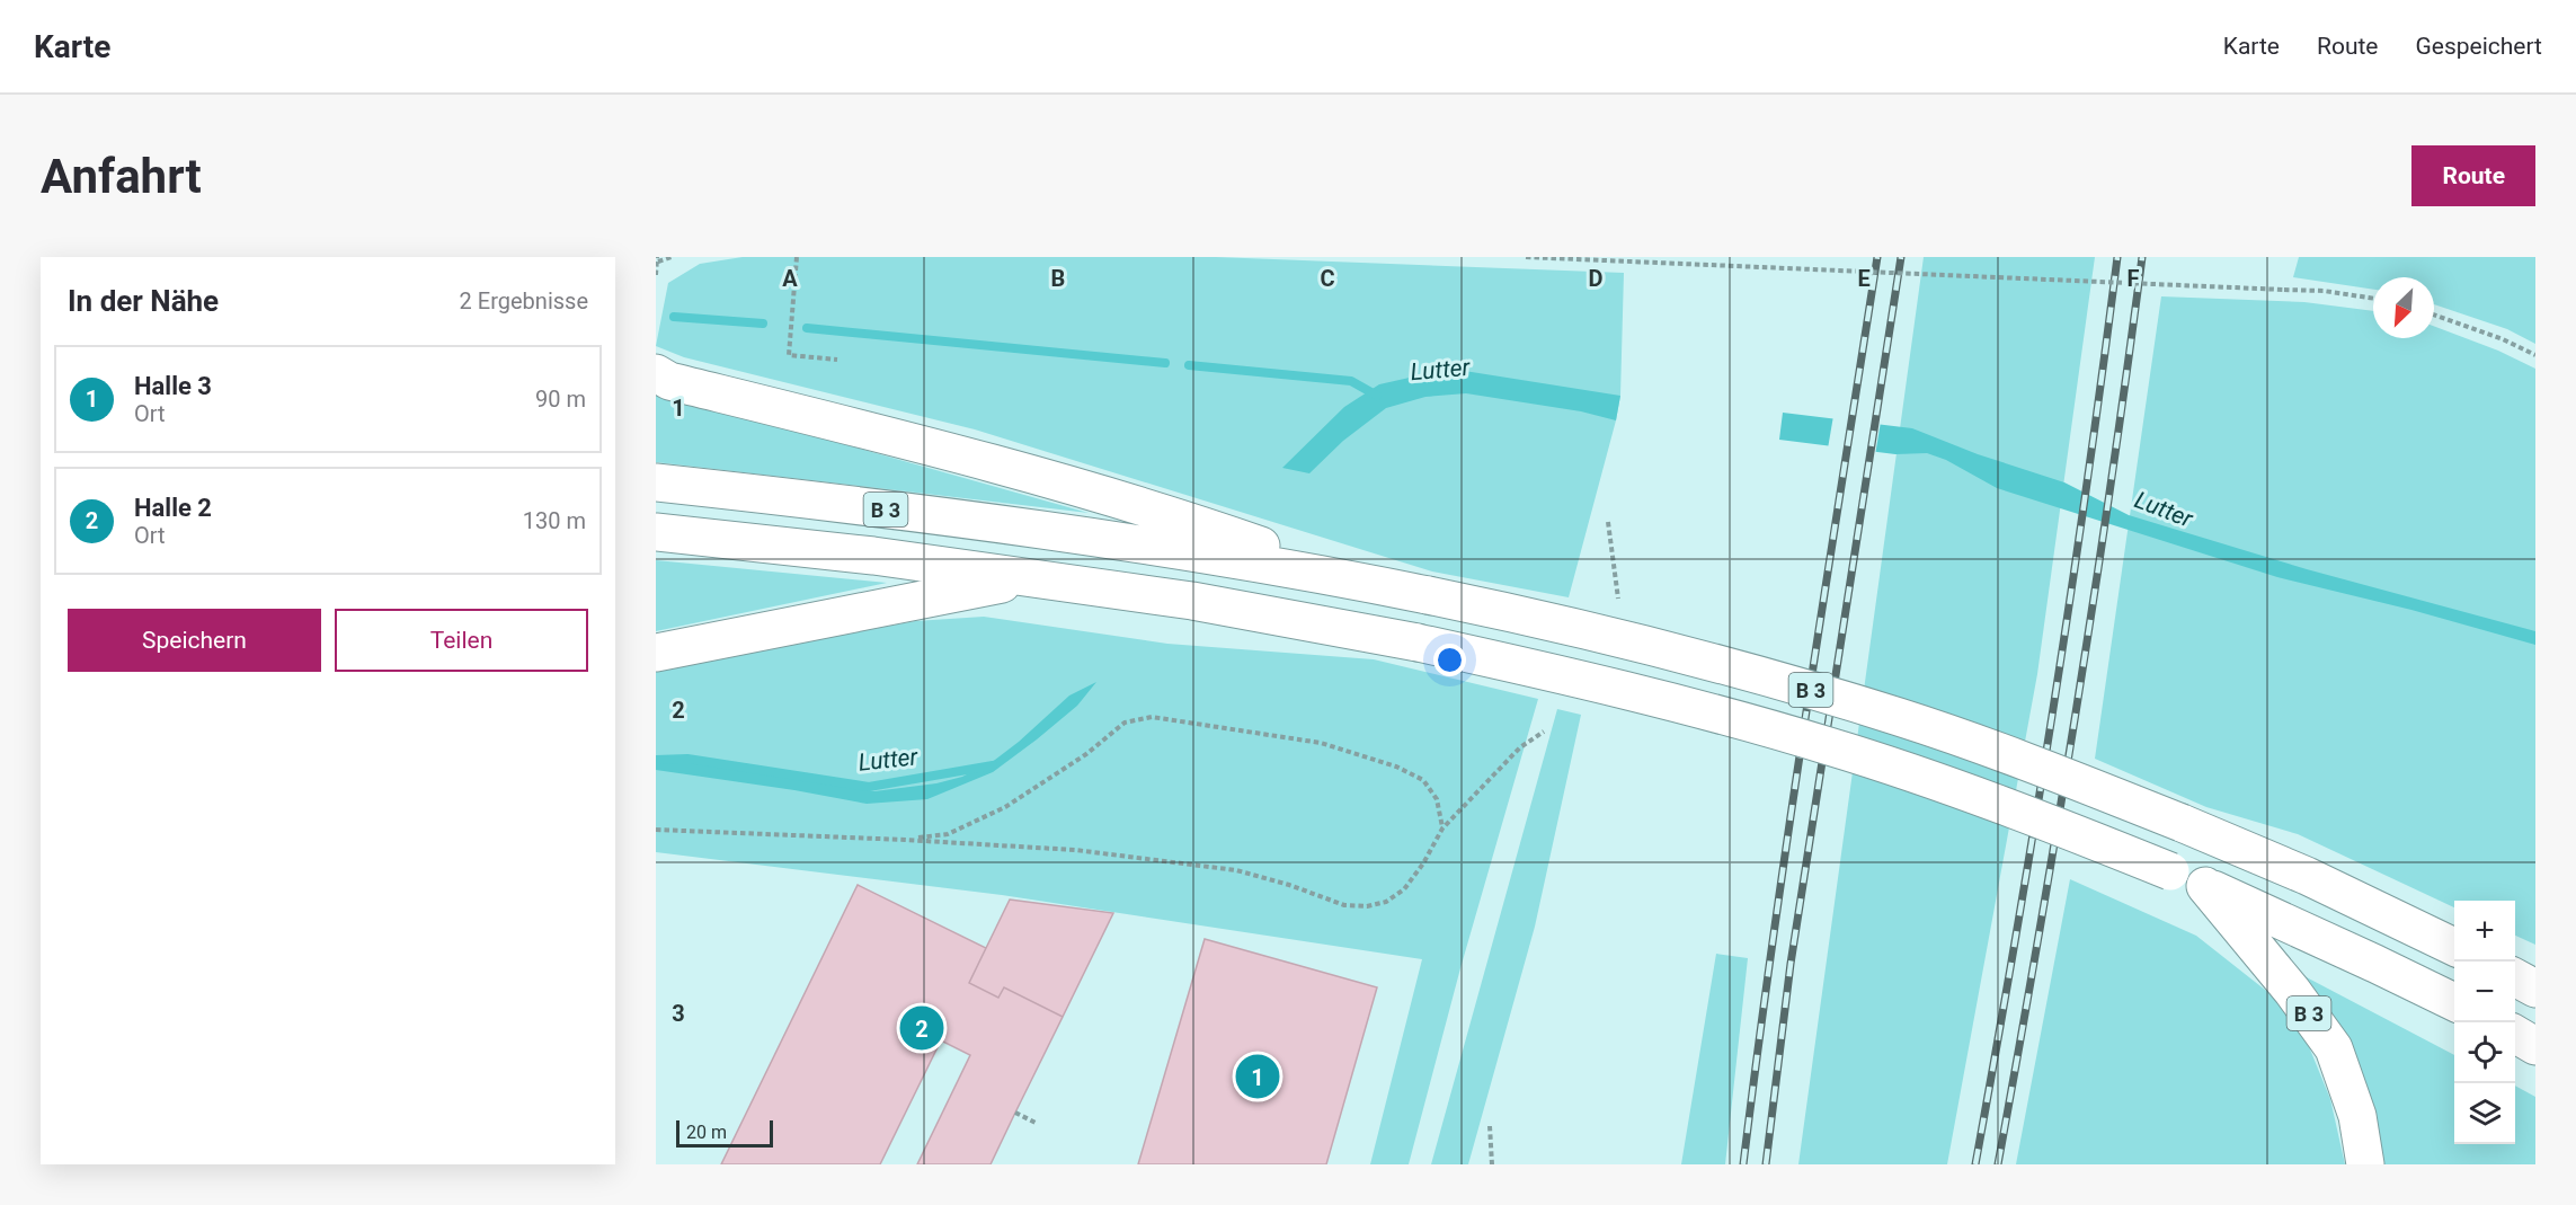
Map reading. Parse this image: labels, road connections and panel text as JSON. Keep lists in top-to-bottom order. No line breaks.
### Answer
{"streets":{"highway":["B 3"]},"water":["Lutter"],"scale_bar":"20 m","north":"bottom left","page":{"header":"Karte","nav":["Karte","Route","Gespeichert"],"buttons":["Route",["Speichern","Teilen"]],"title":"Anfahrt","heading":["In der Nähe","2 Ergebnisse"],"list":[{"mark":"1","name":"Halle 3","note":"Ort","value":"90 m"},{"mark":"2","name":"Halle 2","note":"Ort","value":"130 m"}],"map_buttons":["+","−"],"pins":["2","1"],"scale":"20 m"},"grid":{"columns":["A","B","C","D","E","F"],"rows":["1","2","3"]}}
